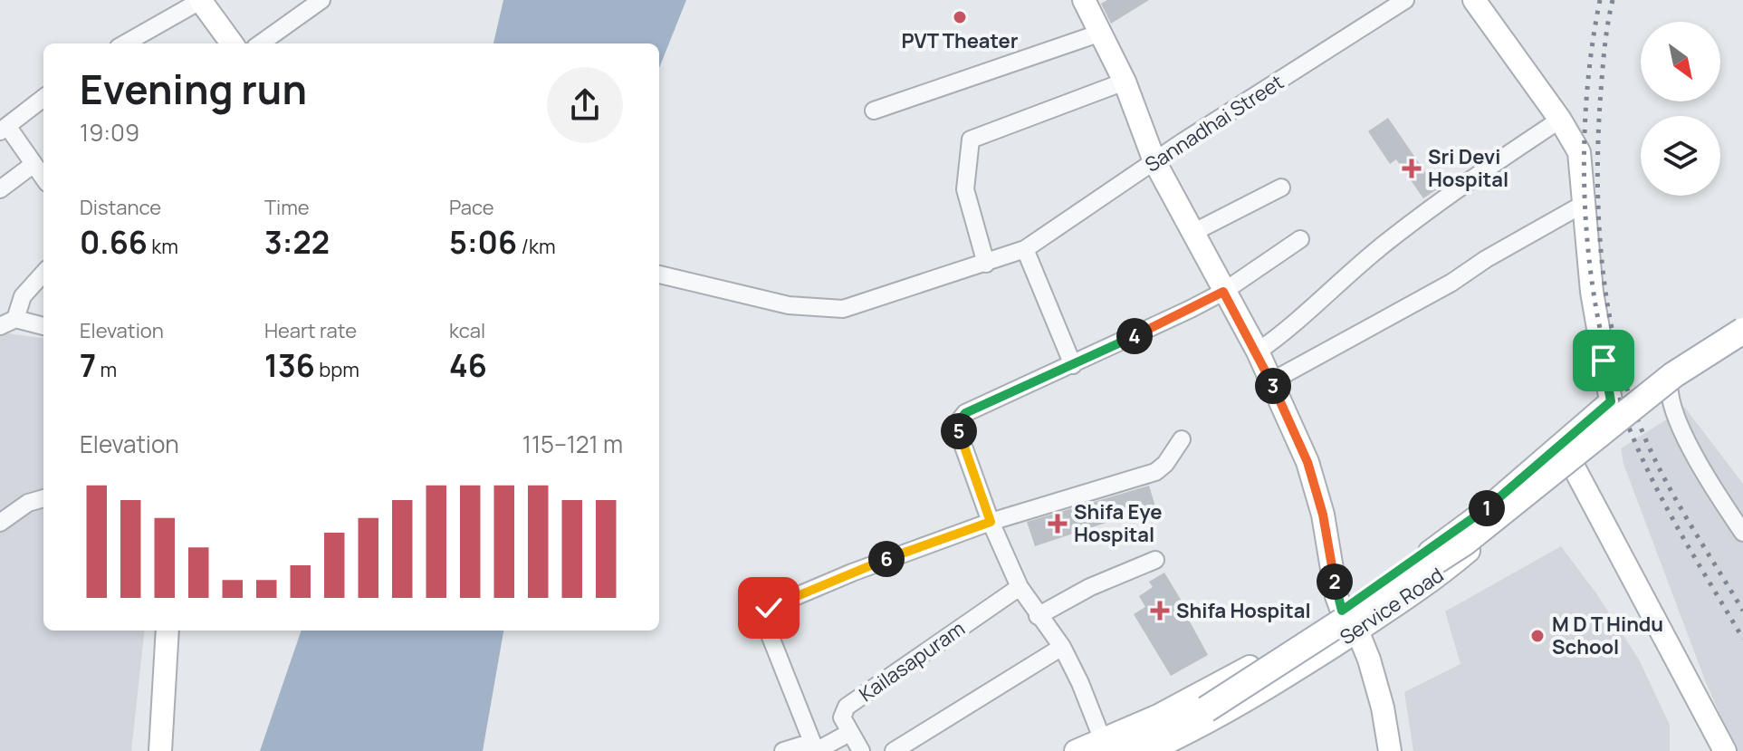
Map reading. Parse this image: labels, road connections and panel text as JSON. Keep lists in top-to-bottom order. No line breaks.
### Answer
{"streets":{"main road":["Service Road"],"street":["Sannadhai Street","Kailasapuram"]},"places":{"other":["PVT Theater","M D T Hindu School"],"health":["Sri Devi Hospital","Shifa Eye Hospital","Shifa Hospital"]},"north":"bottom right","page":{"heading":["Evening run","19:09"],"stats":[["Distance","0.66 km"],["Time","3:22"],["Pace","5:06 /km"],["Elevation","7 m"],["Heart rate","136 bpm"],["kcal","46"]],"pins":["4","3","5","1","6","2"],"chart":["Elevation","115–121 m"]}}
